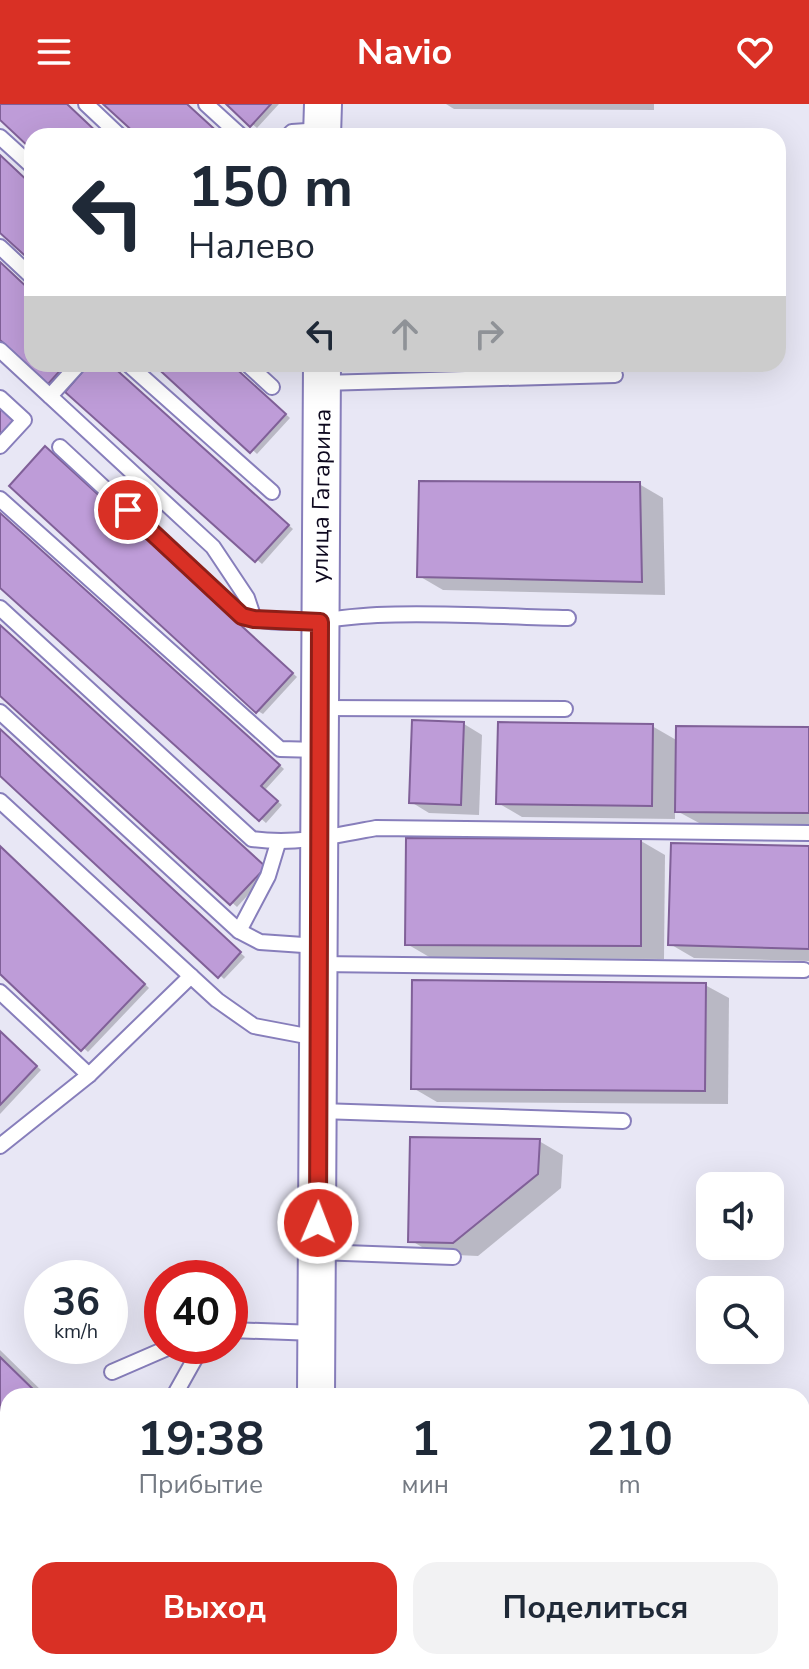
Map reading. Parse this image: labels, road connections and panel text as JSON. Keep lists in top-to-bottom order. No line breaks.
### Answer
{"streets":{"street":["улица Гагарина"]},"page":{"header":"Navio","turn":["150 m","Налево"],"speed":"36 km/h","limit":"40","eta":["19:38","Прибытие","1","мин","210","m"],"buttons":["Выход","Поделиться"]}}
